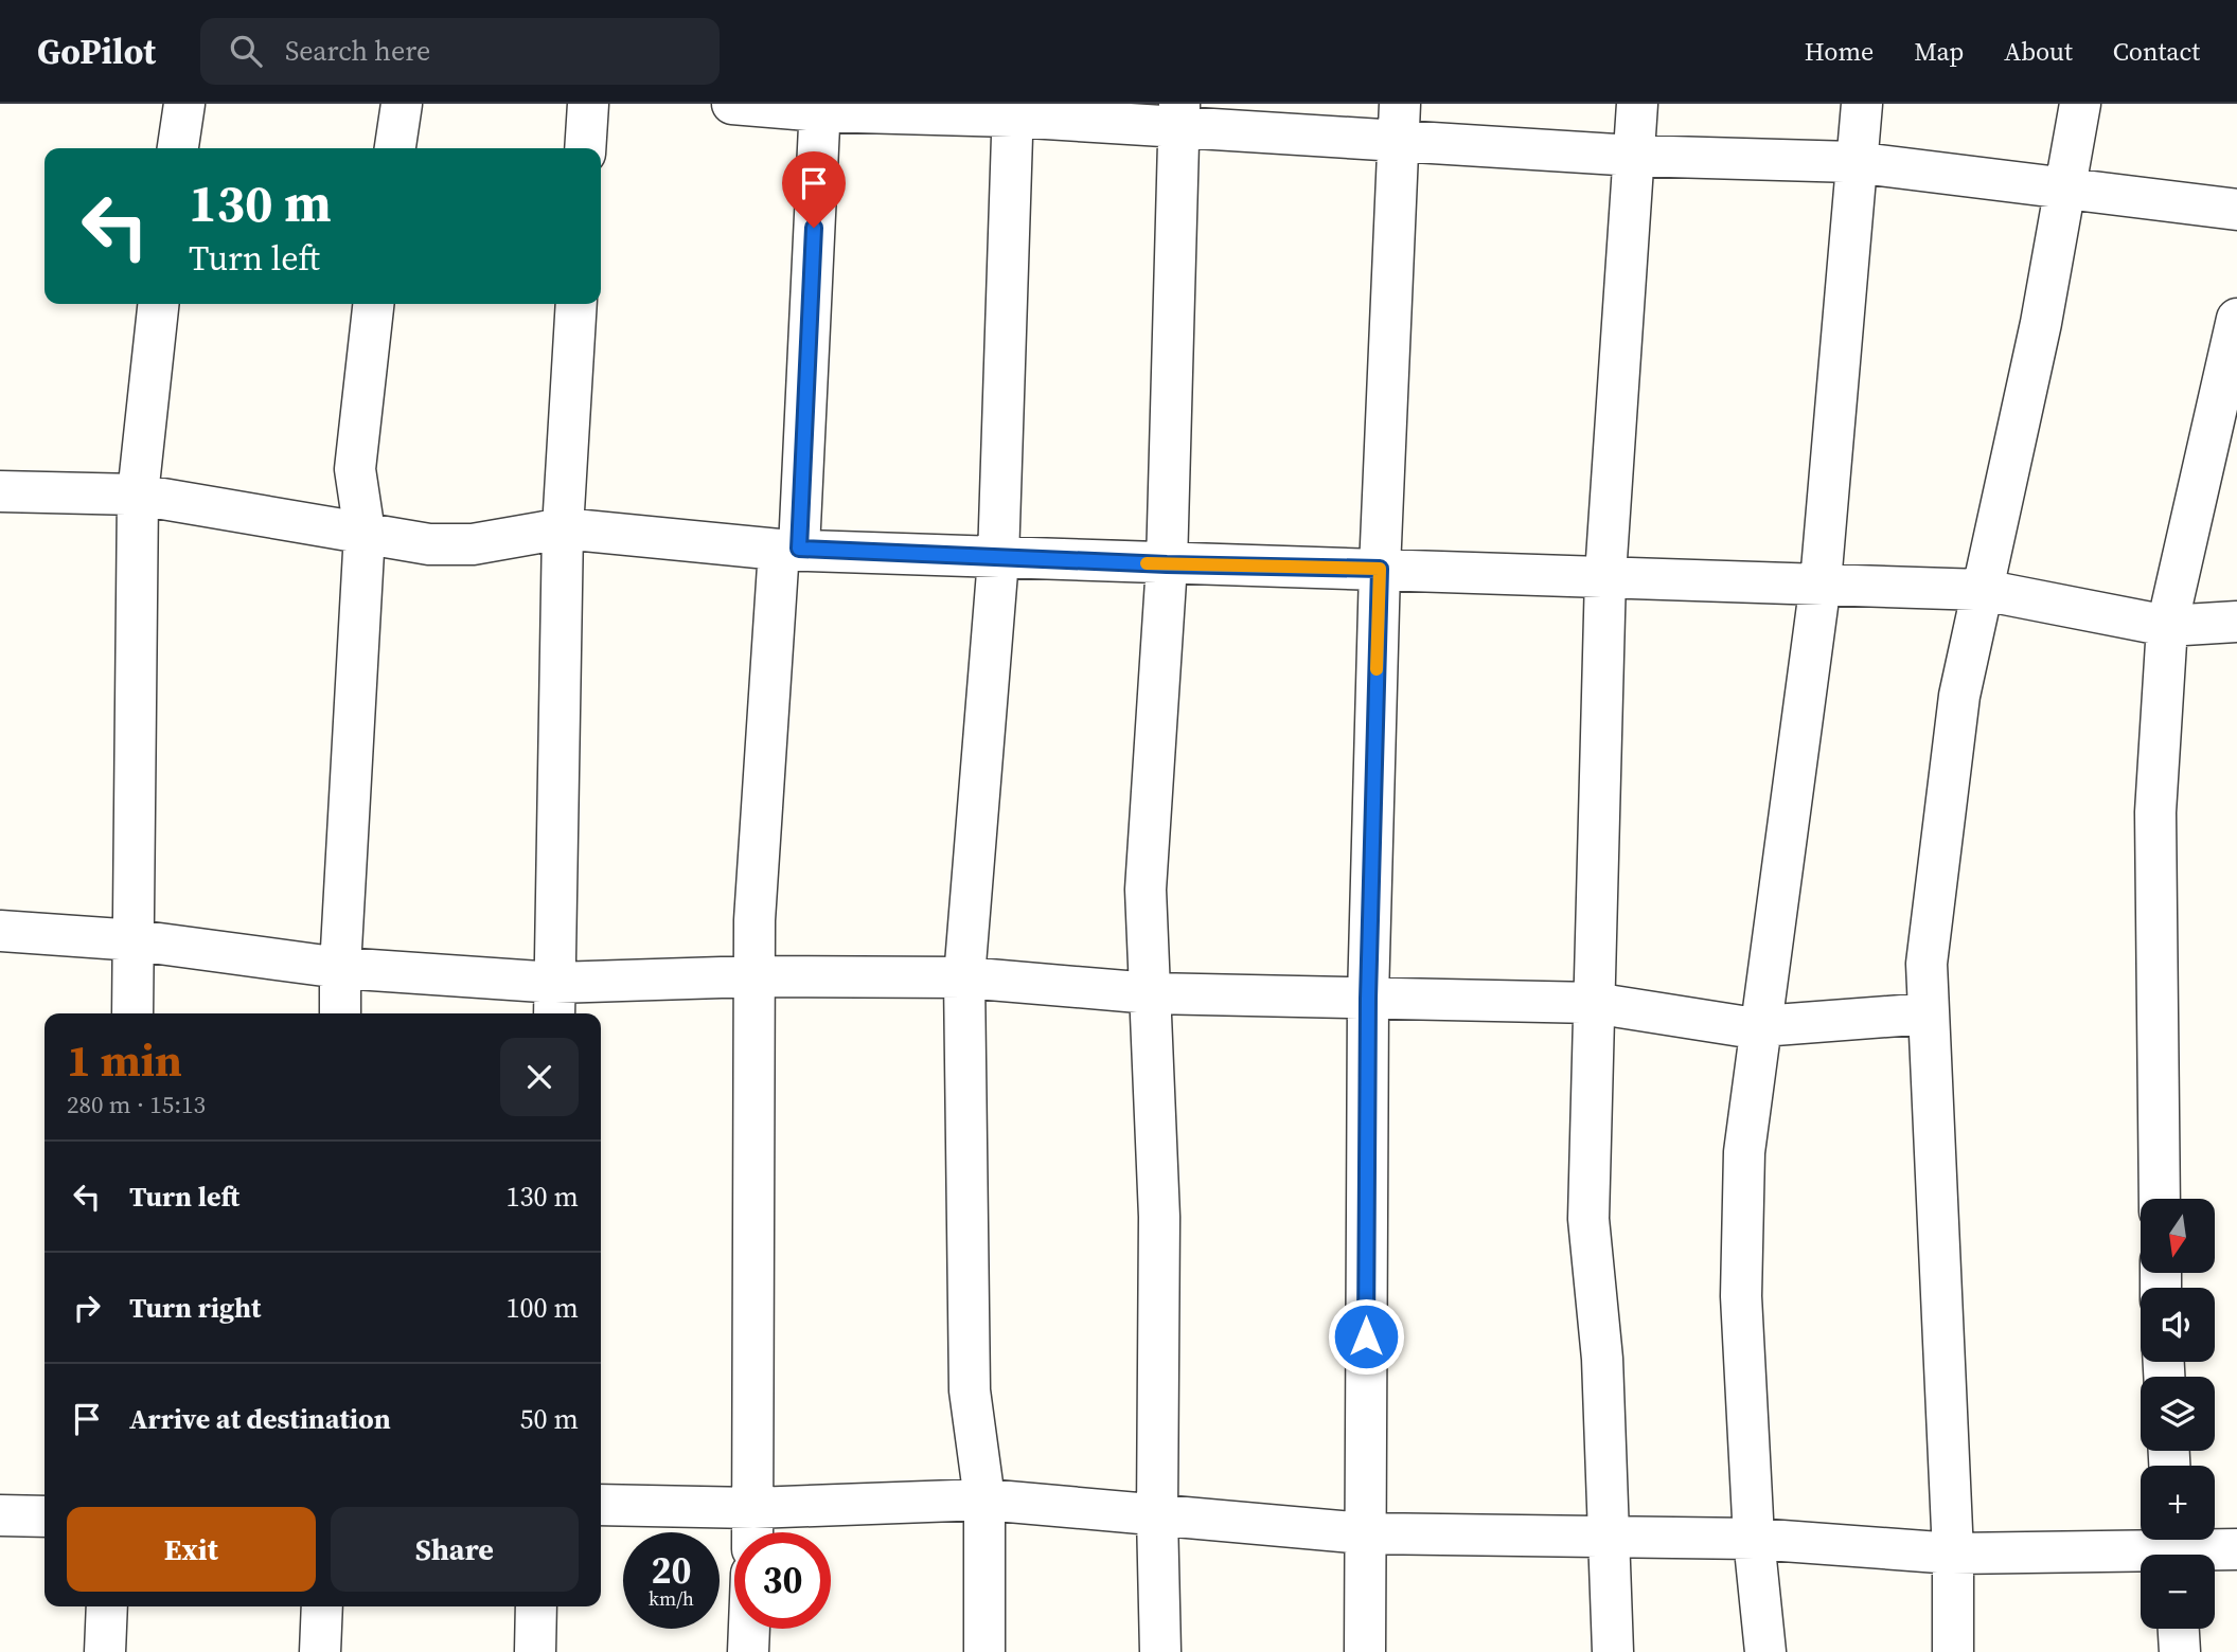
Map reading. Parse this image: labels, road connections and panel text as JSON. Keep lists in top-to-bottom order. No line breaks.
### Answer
{"north":"bottom","page":{"header":"GoPilot","search":"Search here","nav":["Home","Map","About","Contact"],"turn":["130 m","Turn left"],"heading":["1 min","280 m · 15:13"],"list":[{"name":"Turn left","value":"130 m"},{"name":"Turn right","value":"100 m"},{"name":"Arrive at destination","value":"50 m"}],"map_buttons":["+","−"],"buttons":["Exit","Share"],"speed":"20 km/h","limit":"30"}}
